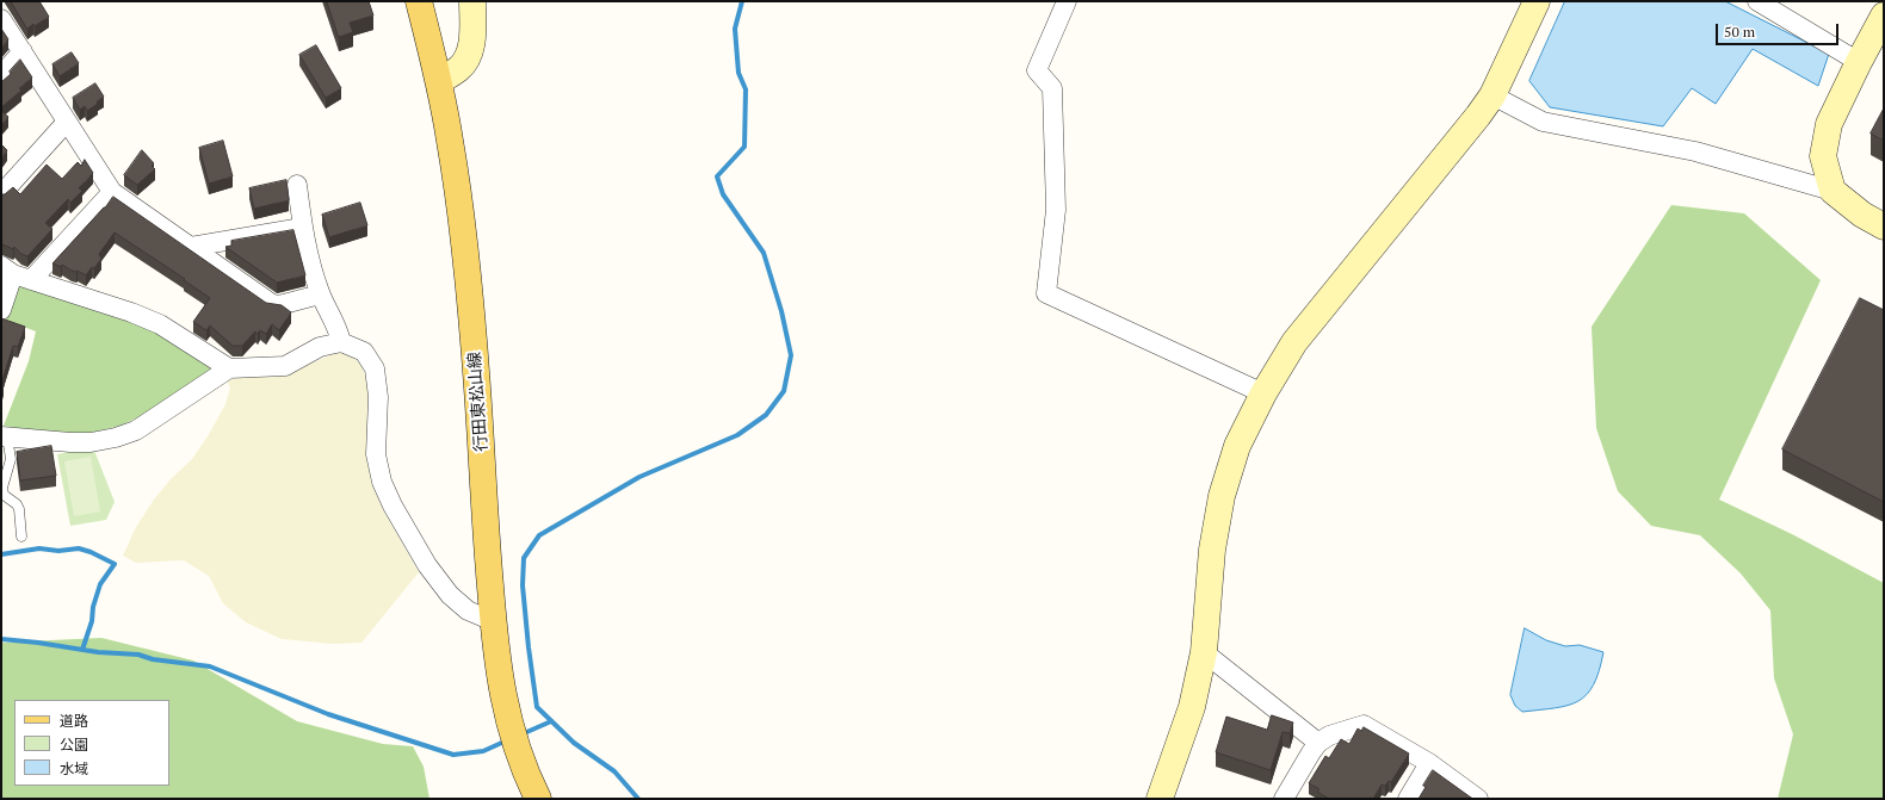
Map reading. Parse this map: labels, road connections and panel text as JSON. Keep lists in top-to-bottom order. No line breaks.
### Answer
{"streets":{"main road":["行田東松山線"]},"legend":["道路","公園","水域"],"scale_bar":"50 m"}
